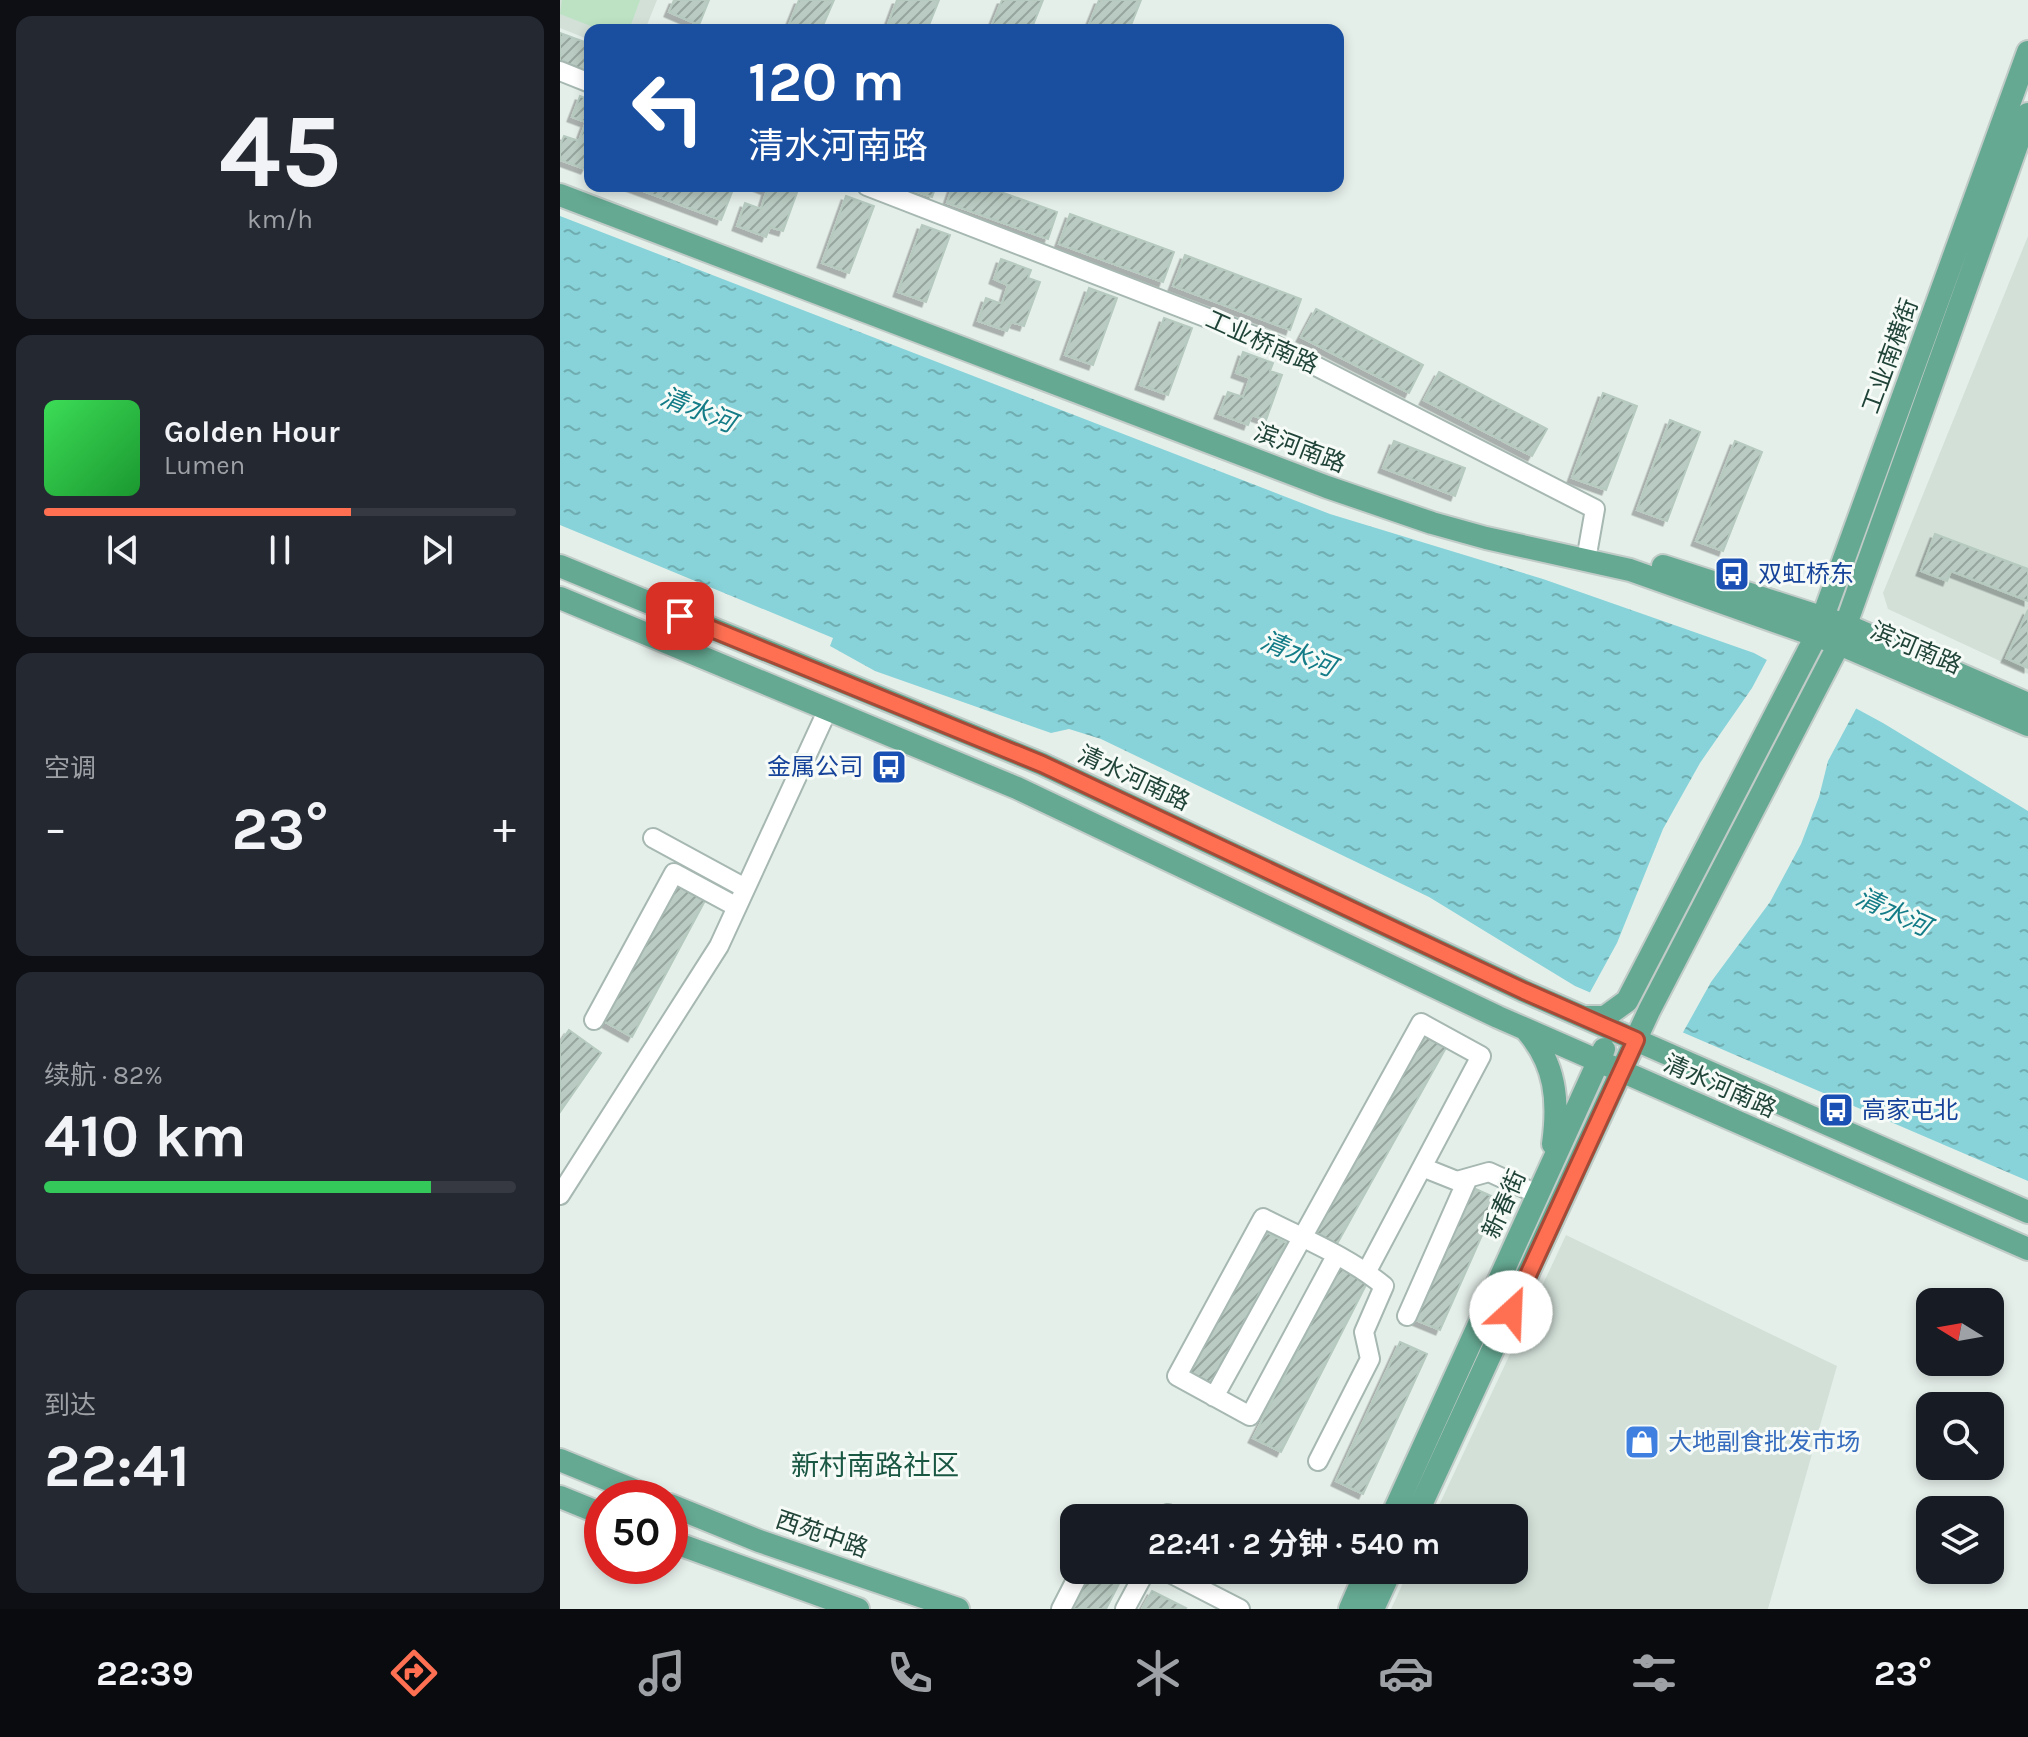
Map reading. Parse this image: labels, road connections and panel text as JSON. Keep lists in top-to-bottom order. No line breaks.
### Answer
{"streets":{"main road":["工业南横街","滨河南路","清水河南路","新春街","西苑中路"],"street":["工业桥南路"]},"crossings":[["工业桥南路","滨河南路"],["工业南横街","滨河南路"],["工业南横街","新春街"],["清水河南路","新春街"]],"districts":["新村南路社区"],"water":["清水河"],"places":{"bus stop":["双虹桥东","金属公司","高家屯北"],"shop":["大地副食批发市场"]},"north":"left","page":{"tile":[["45","km/h"],"空调",["续航 · 82%","410 km"],["到达","22:41"]],"turn":["120 m","清水河南路"],"song":["Golden Hour","Lumen"],"heat":["−","23°","+"],"limit":"50","trip":"22:41 · 2 分钟 · 540 m","tabs":["22:39","23°"]}}
